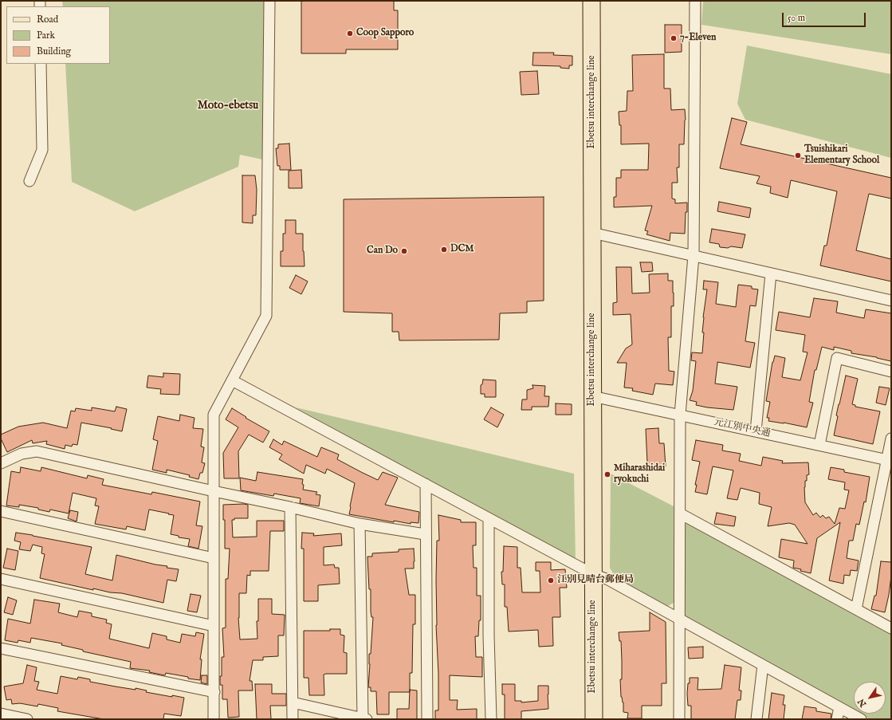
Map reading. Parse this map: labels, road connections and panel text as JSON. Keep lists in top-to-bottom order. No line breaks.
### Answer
{"streets":{"main road":["Ebetsu interchange line"],"street":["元江別中央通"]},"crossings":[["Ebetsu interchange line","元江別中央通"]],"districts":["Moto-ebetsu"],"places":["Coop Sapporo","7-Eleven","Tsuishikari Elementary School","DCM","Can Do","Miharashidai ryokuchi","江別見晴台郵便局"],"legend":["Road","Park","Building"],"scale_bar":"50 m","north":"bottom left"}
